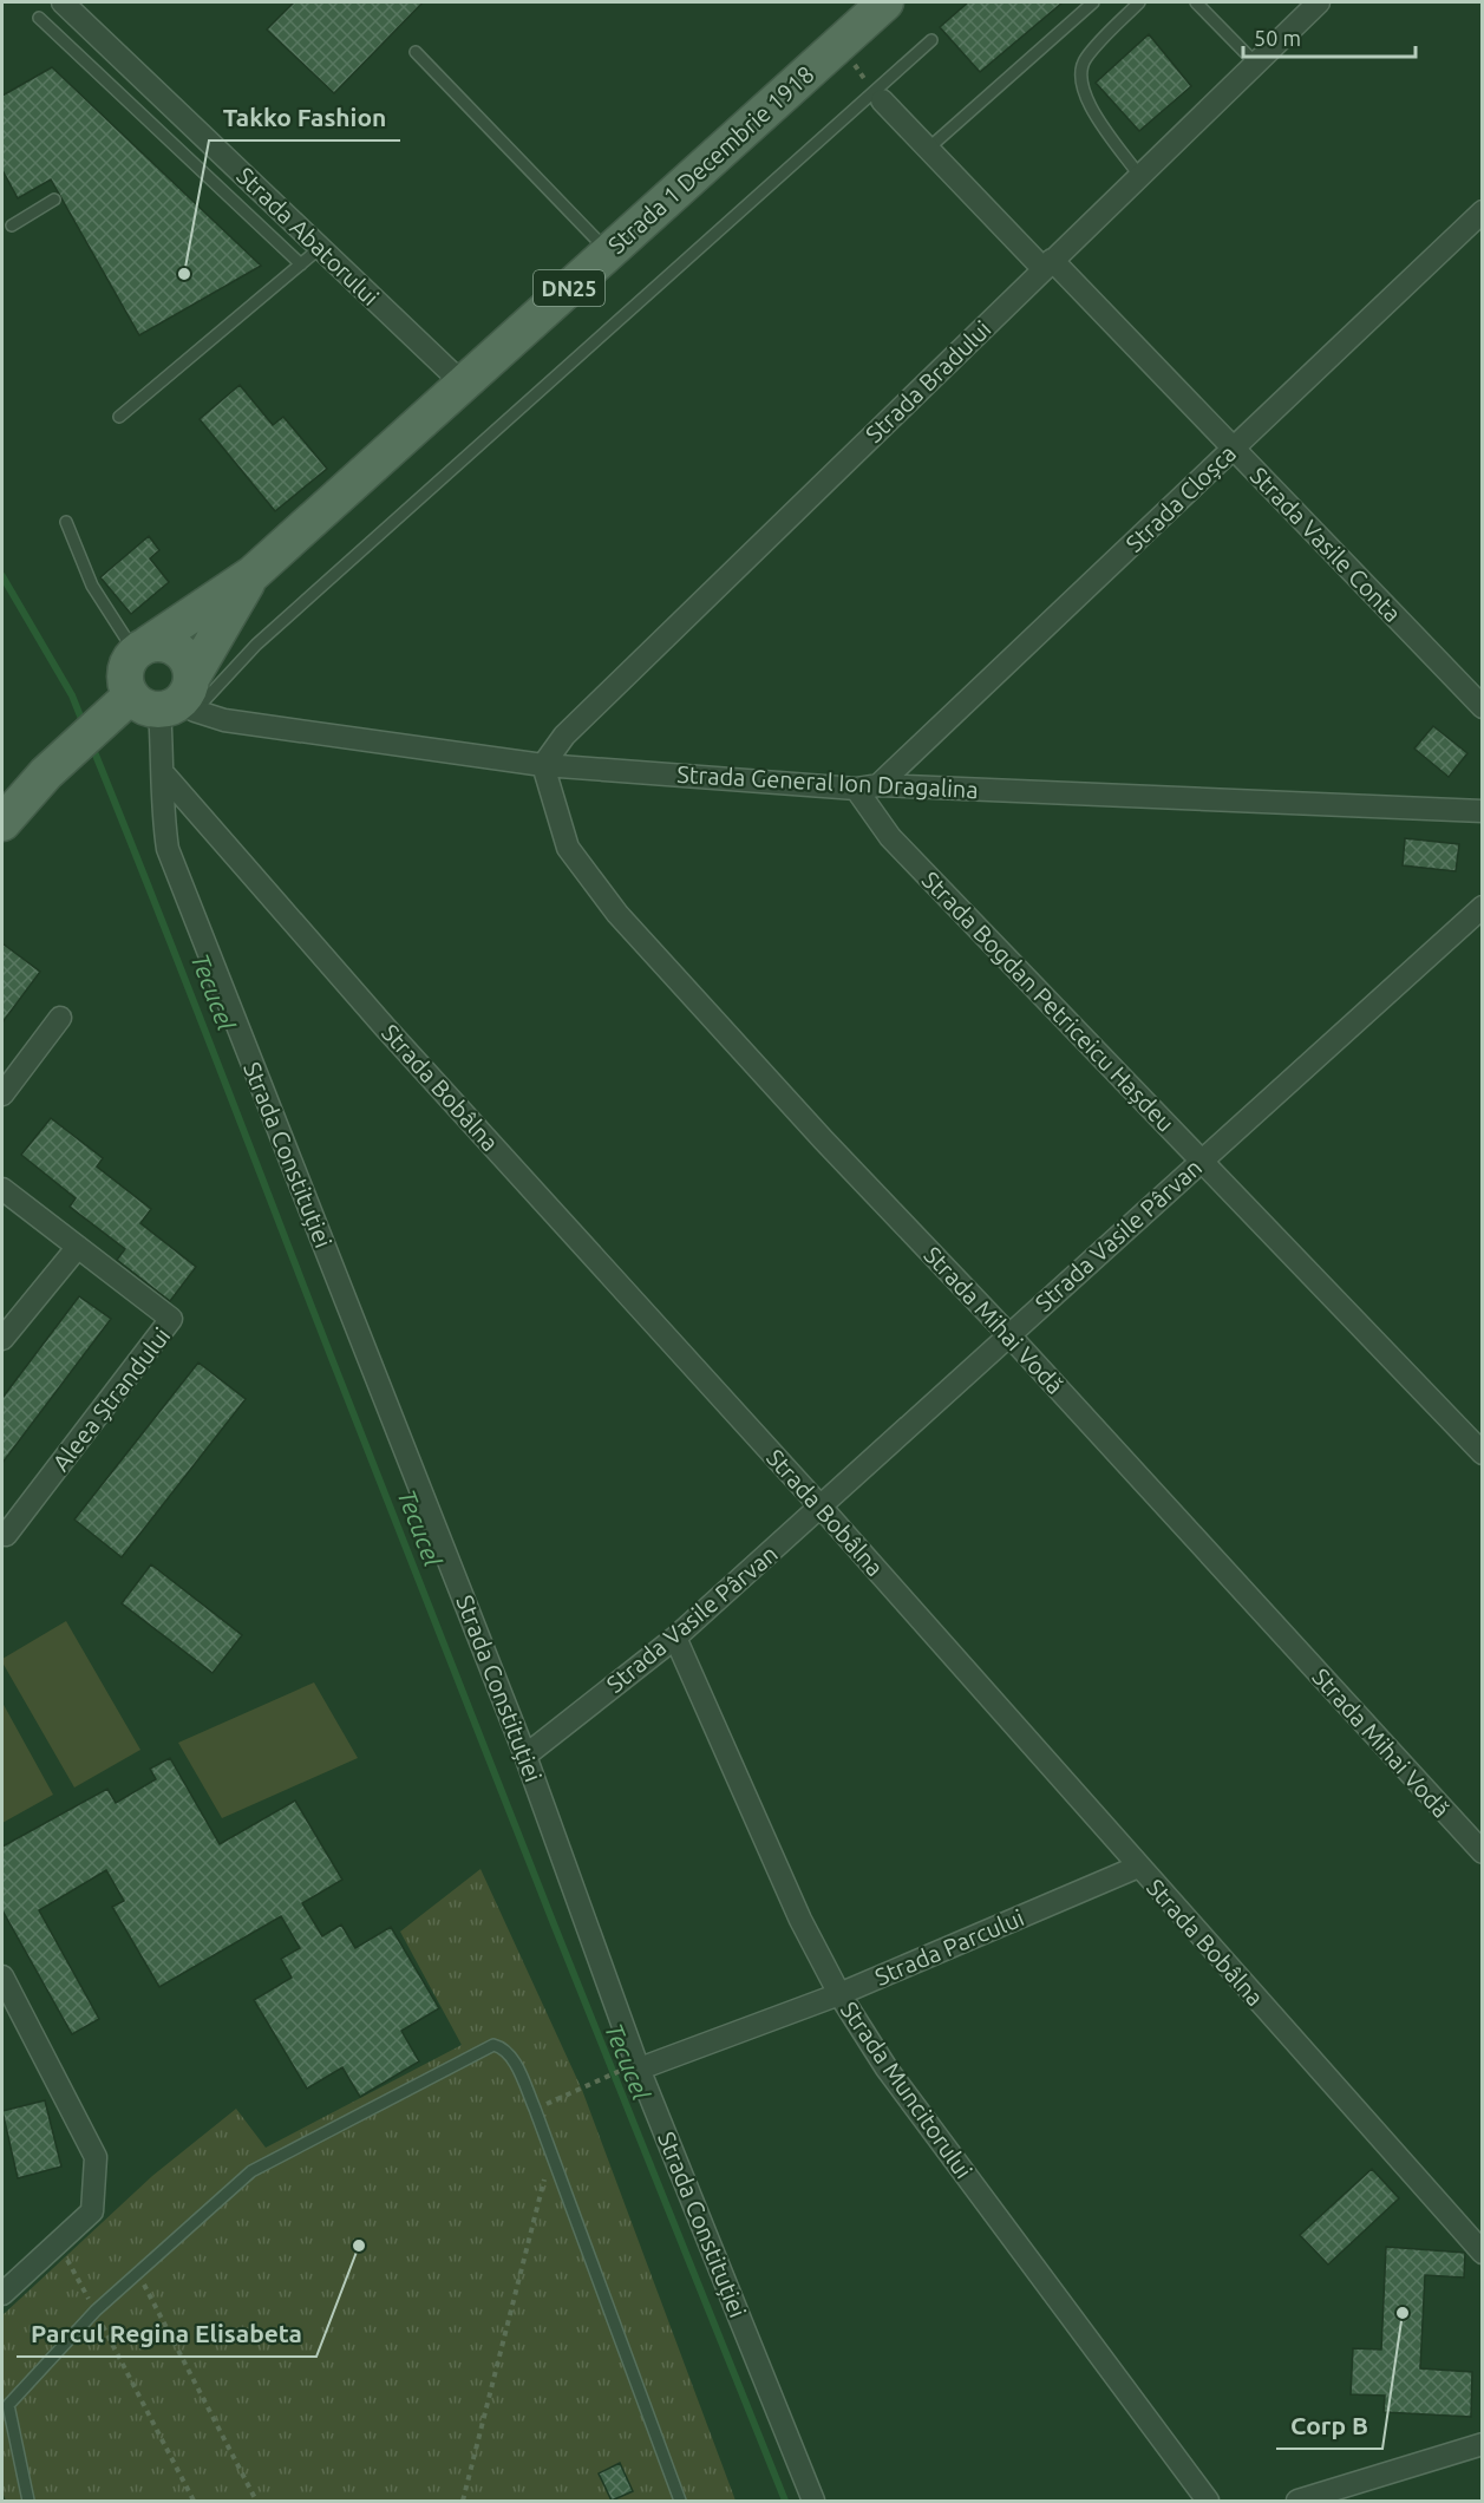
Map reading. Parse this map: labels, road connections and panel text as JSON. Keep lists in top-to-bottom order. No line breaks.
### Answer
{"streets":{"main road":["Strada 1 Decembrie 1918","DN25"],"street":["Strada Abatorului","Strada Bradului","Strada Cloșca","Strada Vasile Conta","Strada General Ion Dragalina","Strada Bogdan Petriceicu Hașdeu","Strada Bobâlna","Strada Constituției","Strada Vasile Pârvan","Strada Mihai Vodă","Aleea Ștrandului","Strada Parcului","Strada Muncitorului"]},"crossings":[["Strada 1 Decembrie 1918","Strada Abatorului"],["Strada 1 Decembrie 1918","Strada General Ion Dragalina"],["Strada 1 Decembrie 1918","Strada Constituției"],["Strada Bradului","Strada Vasile Conta"],["Strada Bradului","Strada General Ion Dragalina"],["Strada Bradului","Strada Mihai Vodă"],["Strada Cloșca","Strada Vasile Conta"],["Strada Cloșca","Strada General Ion Dragalina"],["Strada General Ion Dragalina","Strada Bogdan Petriceicu Hașdeu"],["Strada General Ion Dragalina","Strada Constituției"],["Strada General Ion Dragalina","Strada Mihai Vodă"],["Strada Bogdan Petriceicu Hașdeu","Strada Vasile Pârvan"],["Strada Bobâlna","Strada Constituției"],["Strada Bobâlna","Strada Vasile Pârvan"],["Strada Bobâlna","Strada Parcului"],["Strada Constituției","Strada Vasile Pârvan"],["Strada Constituției","Strada Parcului"],["Strada Vasile Pârvan","Strada Mihai Vodă"],["Strada Vasile Pârvan","Strada Muncitorului"],["Strada Parcului","Strada Muncitorului"]],"water":["Tecucel"],"places":["Takko Fashion","Parcul Regina Elisabeta","Corp B"],"scale_bar":"50 m"}
